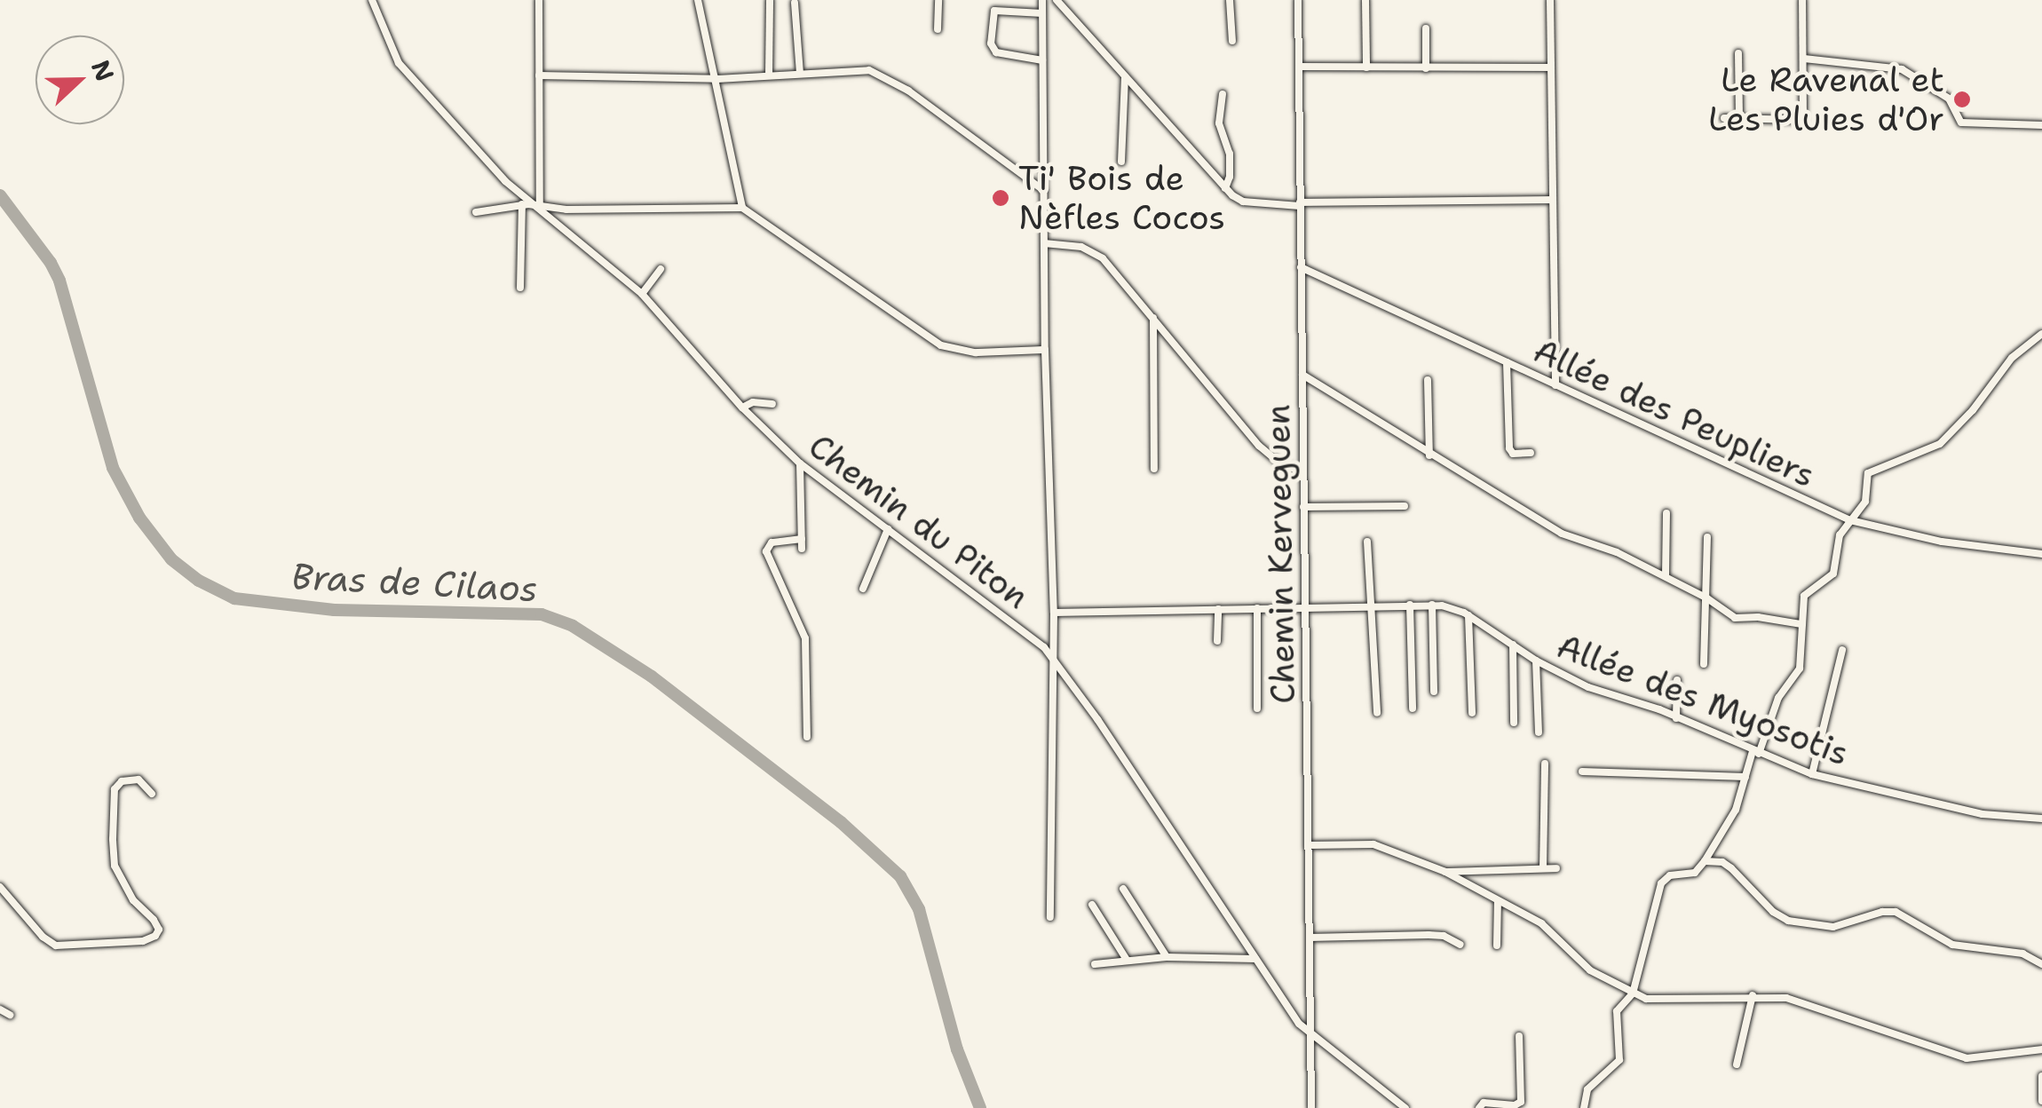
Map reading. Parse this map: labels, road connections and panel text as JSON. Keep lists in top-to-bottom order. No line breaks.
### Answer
{"streets":{"street":["Allée des Peupliers","Chemin du Piton","Chemin Kerveguen","Allée des Myosotis"]},"crossings":[["Allée des Peupliers","Chemin Kerveguen"],["Chemin du Piton","Chemin Kerveguen"],["Chemin Kerveguen","Allée des Myosotis"]],"water":["Bras de Cilaos"],"places":["Le Ravenal et Les Pluies d'Or","Ti' Bois de Nèfles Cocos"],"north":"right"}
